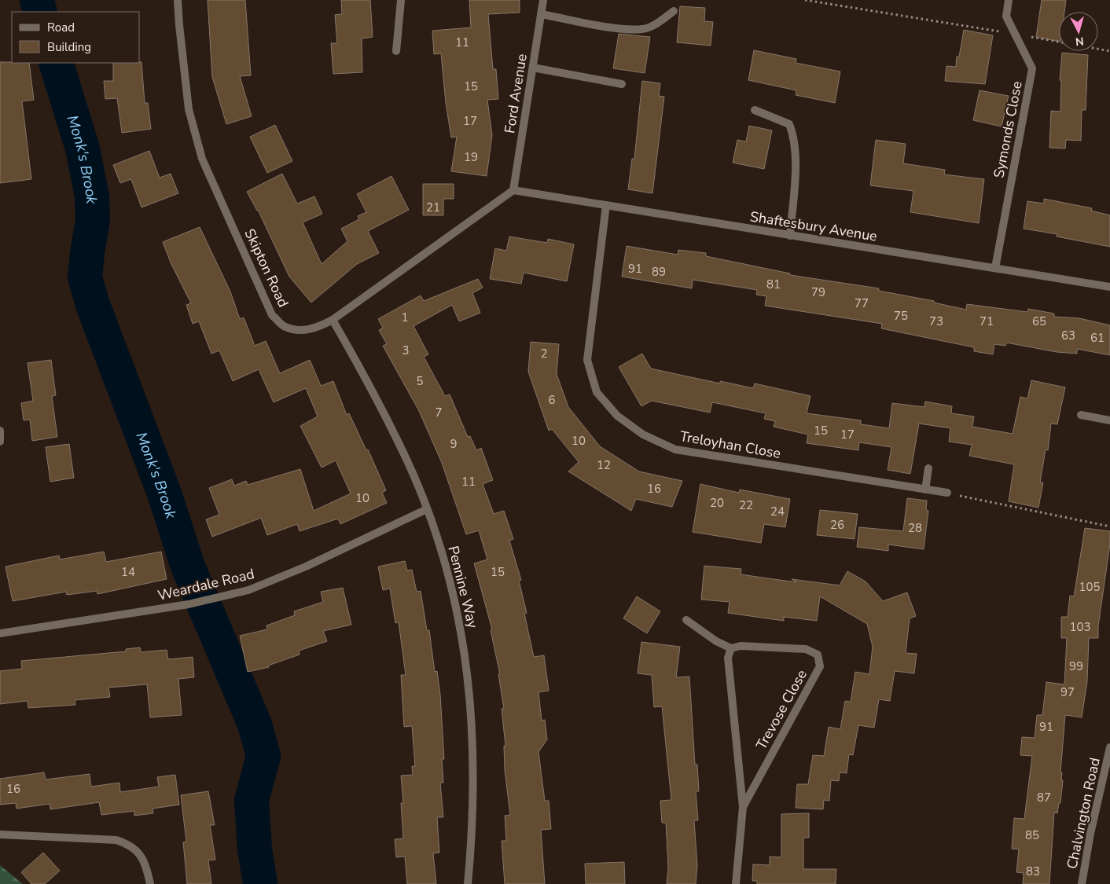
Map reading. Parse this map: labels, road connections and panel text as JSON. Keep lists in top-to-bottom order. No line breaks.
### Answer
{"streets":{"street":["Ford Avenue","Symonds Close","Shaftesbury Avenue","Skipton Road","Treloyhan Close","Weardale Road","Pennine Way","Trevose Close","Chalvington Road"]},"crossings":[["Ford Avenue","Shaftesbury Avenue"],["Ford Avenue","Skipton Road"],["Symonds Close","Shaftesbury Avenue"],["Shaftesbury Avenue","Skipton Road"],["Shaftesbury Avenue","Treloyhan Close"],["Skipton Road","Pennine Way"],["Weardale Road","Pennine Way"]],"water":["Monk's Brook"],"house_numbers":["11","15","17","19","21","91","89","81","79","77","75","1","73","71","65","63","61","3","2","5","6","7","15","17","10","9","12","11","16","10","20","22","24","26","28","14","15","105","103","99","97","91","16","87","85","83"],"legend":["Road","Building"],"north":"bottom"}
